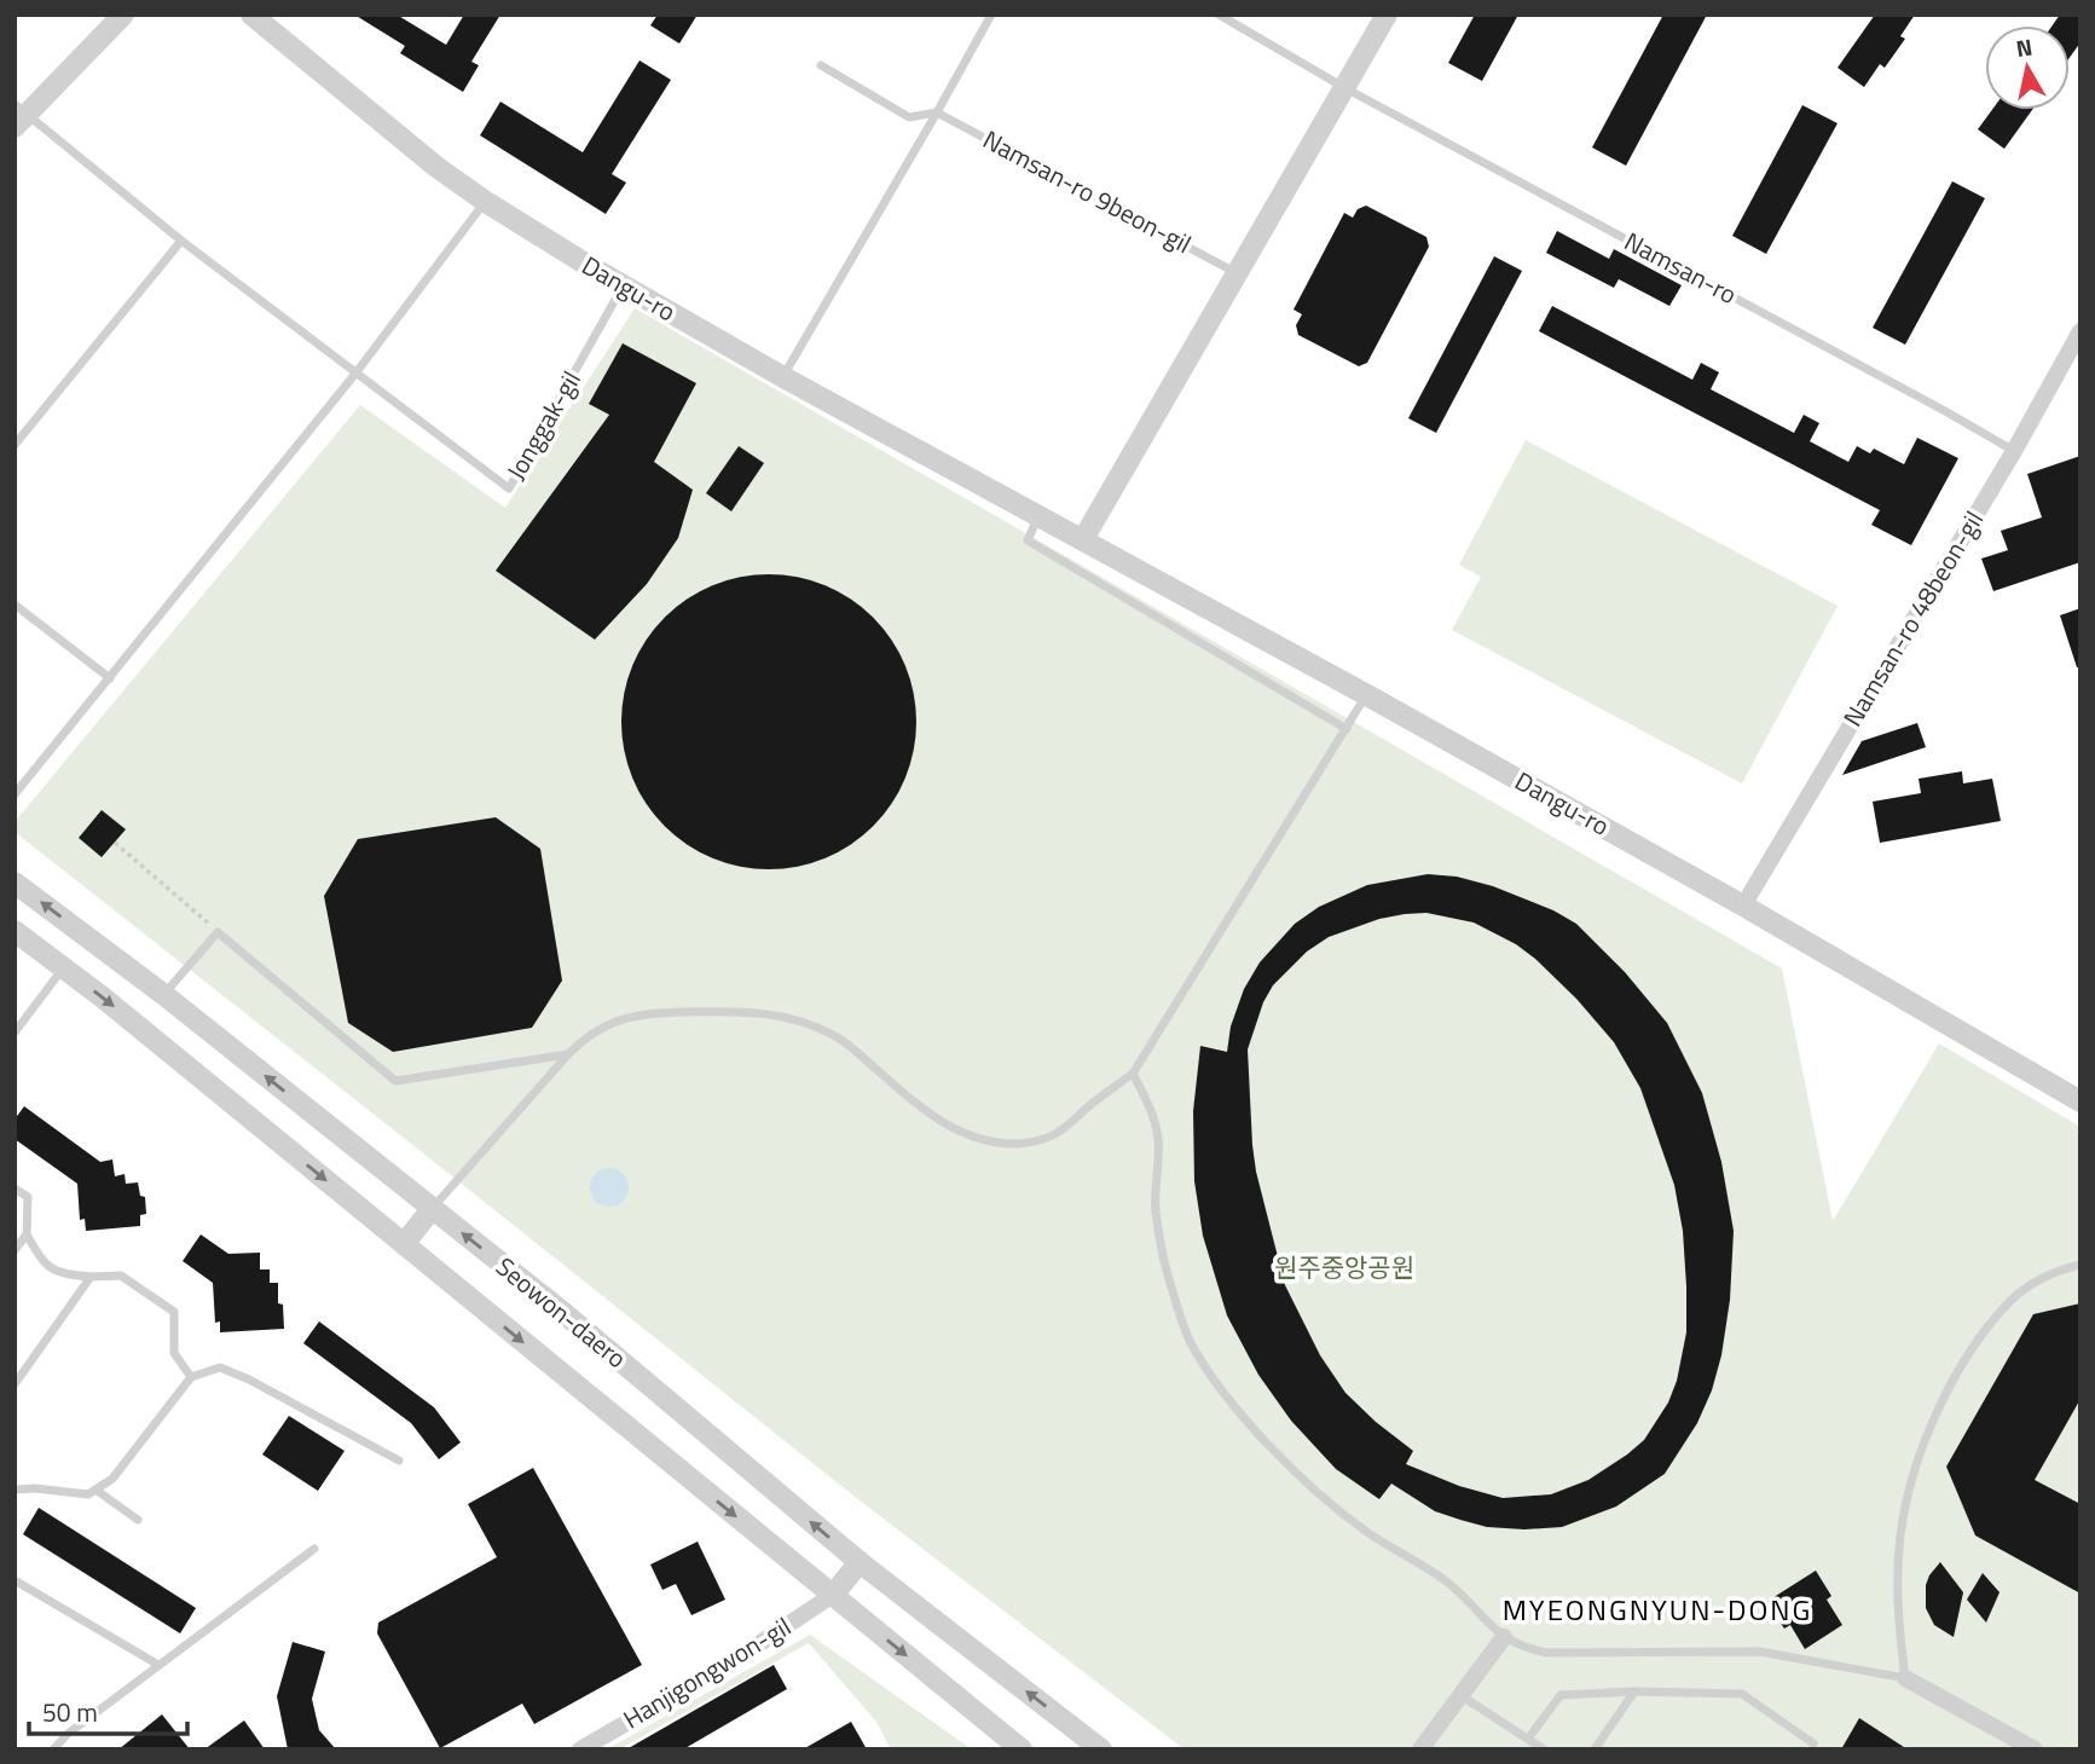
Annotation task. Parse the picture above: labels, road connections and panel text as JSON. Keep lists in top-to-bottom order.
{
  "streets": {
    "street": [
      "Dangu-ro",
      "Namsan-ro 48beon-gil",
      "Seowon-daero",
      "Hanjigongwon-gil"
    ],
    "lane": ["Namsan-ro 9beon-gil", "Namsan-ro", "Jonggak-gil"]
  },
  "crossings": [
    ["Namsan-ro", "Namsan-ro 48beon-gil"],
    ["Dangu-ro", "Jonggak-gil"],
    ["Dangu-ro", "Namsan-ro 48beon-gil"],
    ["Seowon-daero", "Hanjigongwon-gil"]
  ],
  "districts": ["MYEONGNYUN-DONG"],
  "parks": ["원주중앙공원"],
  "scale_bar": "50 m",
  "north": "top"
}
